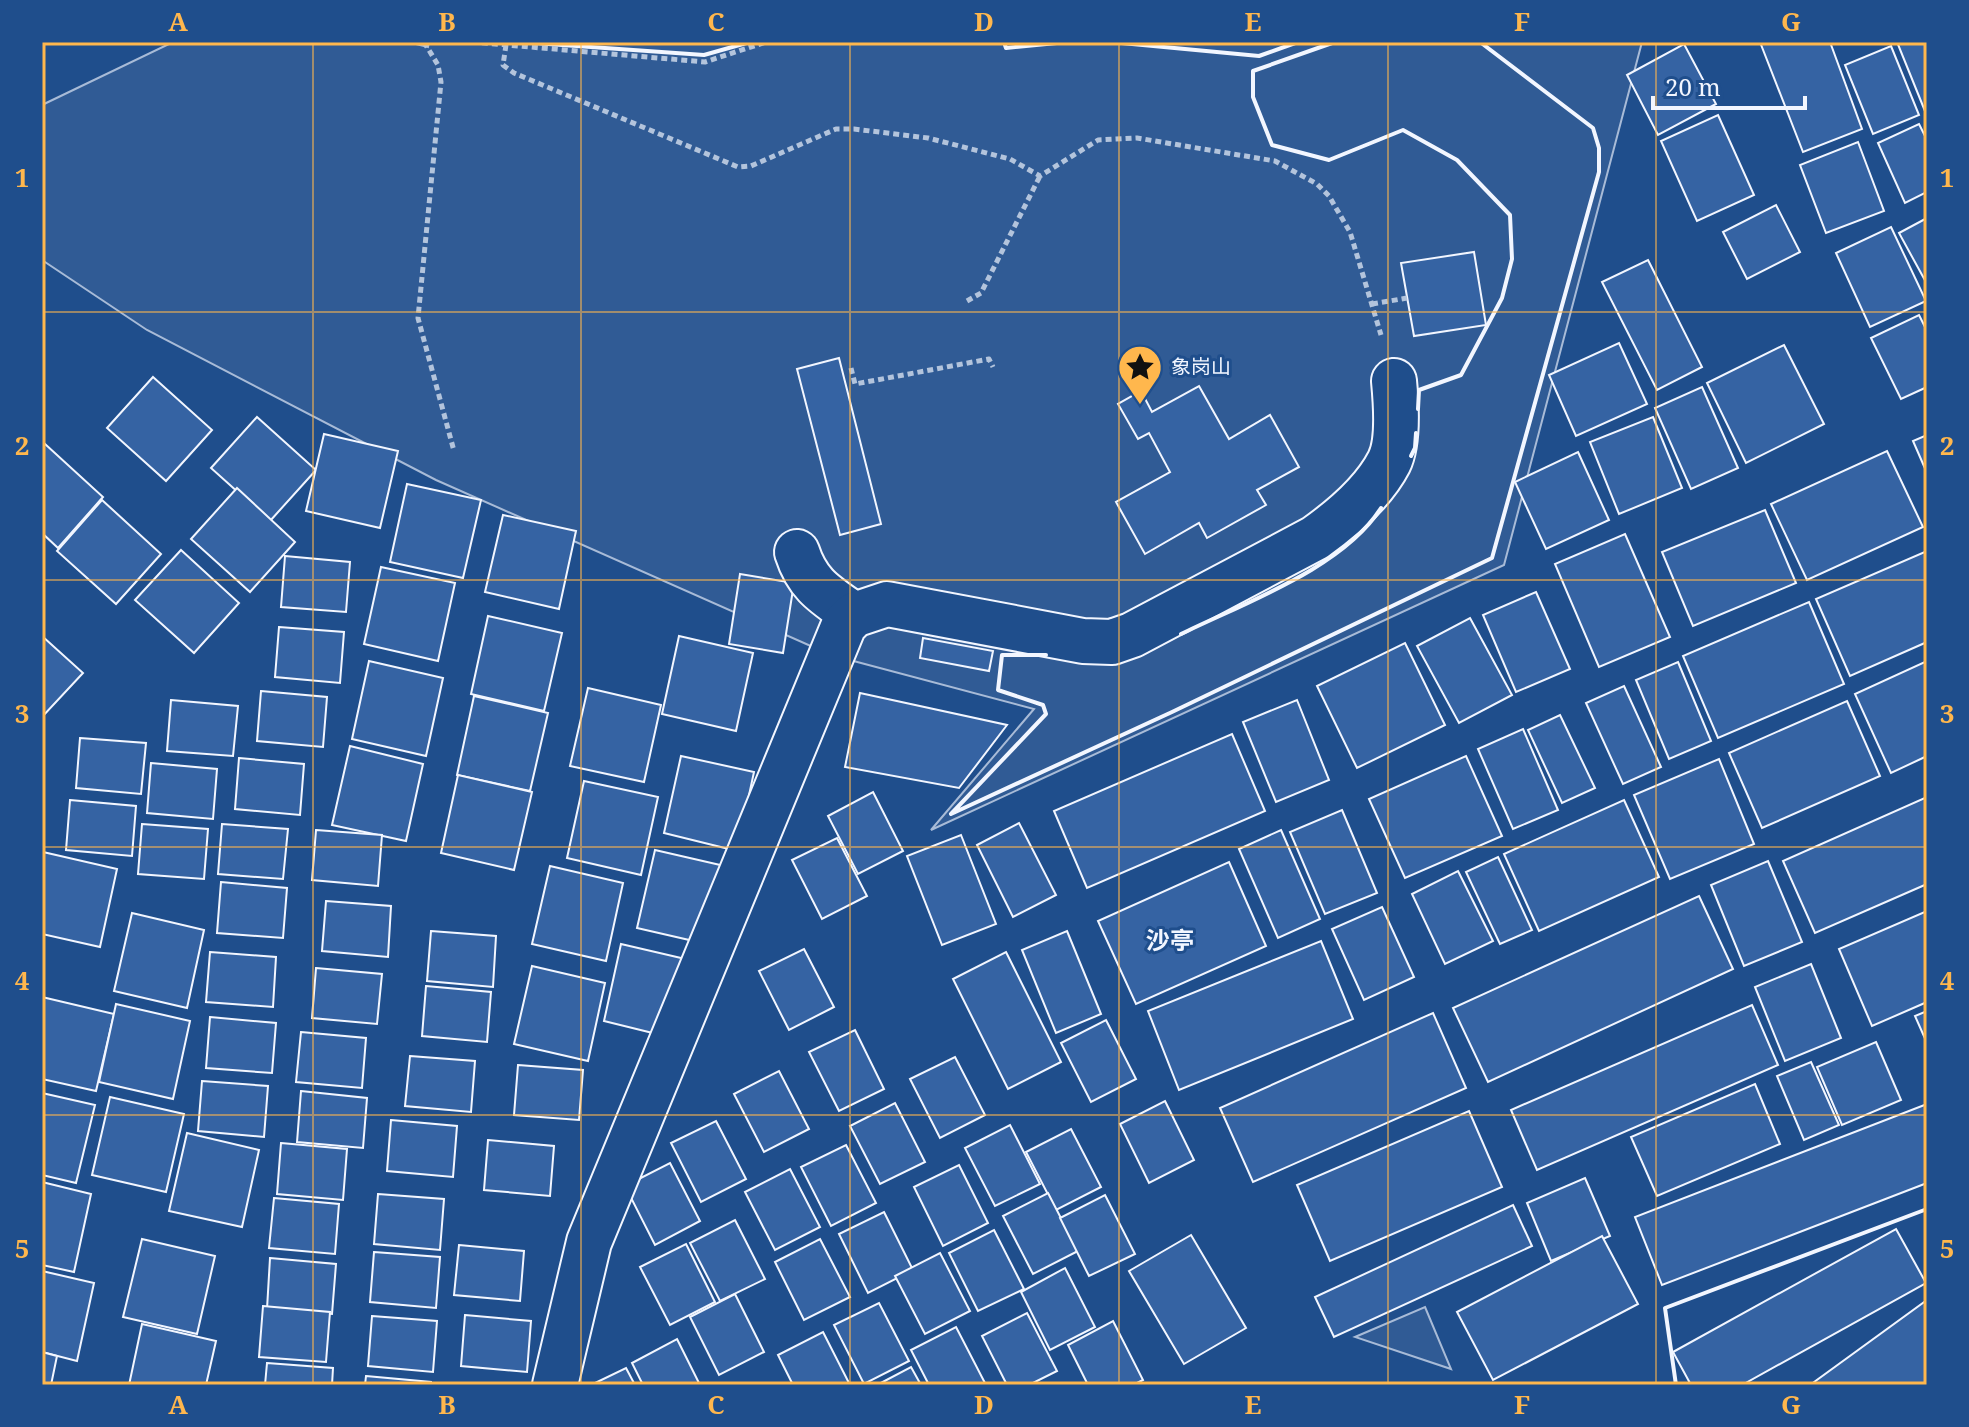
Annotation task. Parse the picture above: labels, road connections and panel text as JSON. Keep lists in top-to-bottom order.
{
  "districts": ["沙亭"],
  "places": {
    "place": ["象岗山"]
  },
  "scale_bar": "20 m",
  "grid": {
    "columns": [
      "A",
      "B",
      "C",
      "D",
      "E",
      "F",
      "G"
    ],
    "rows": [
      "1",
      "2",
      "3",
      "4",
      "5"
    ]
  }
}
